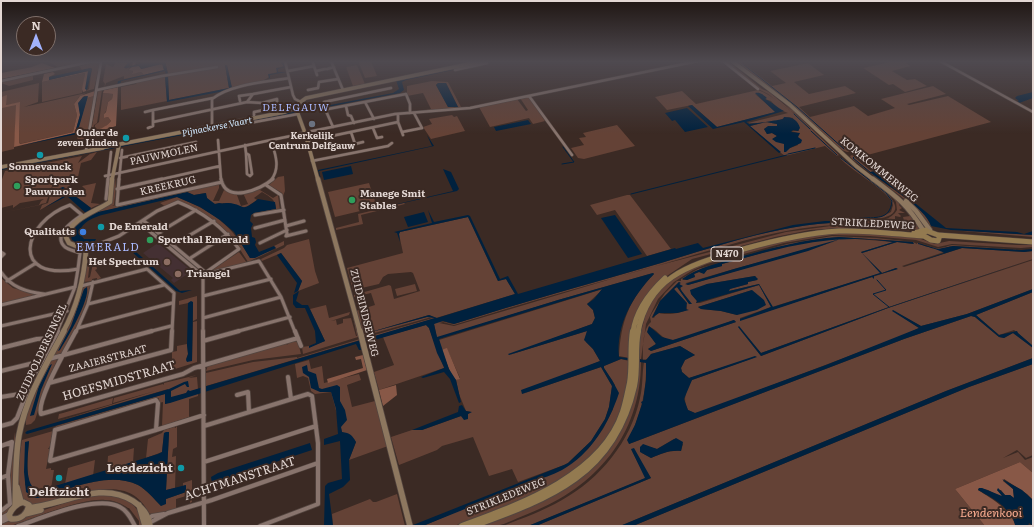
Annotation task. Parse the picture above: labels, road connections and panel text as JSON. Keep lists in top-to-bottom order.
{
  "streets": {
    "main road": ["STRIKLEDEWEG", "N470"],
    "street": [
      "PAUWMOLEN",
      "KOMKOMMERWEG",
      "KREEKRUG",
      "ZUIDEINDSEWEG",
      "ZUIDPOLDERSINGEL",
      "ZAAIERSTRAAT",
      "HOEFSMIDSTRAAT",
      "ACHTMANSTRAAT"
    ]
  },
  "crossings": [
    ["PAUWMOLEN", "ZUIDEINDSEWEG"],
    ["KOMKOMMERWEG", "STRIKLEDEWEG"],
    ["KOMKOMMERWEG", "N470"],
    ["STRIKLEDEWEG", "N470"],
    ["ZUIDPOLDERSINGEL", "ZAAIERSTRAAT"],
    ["ZUIDPOLDERSINGEL", "HOEFSMIDSTRAAT"]
  ],
  "districts": ["DELFGAUW", "EMERALD"],
  "water": ["Pijnackerse Vaart"],
  "parks": ["Eendenkooi"],
  "places": [
    "Kerkelijk Centrum Delfgauw",
    "Onder de zeven Linden",
    "Sonnevanck",
    "Sportpark Pauwmolen",
    "Manege Smit Stables",
    "De Emerald",
    "Qualitatts",
    "Sporthal Emerald",
    "Het Spectrum",
    "Triangel",
    "Leedezicht",
    "Delftzicht"
  ],
  "north": "top"
}
